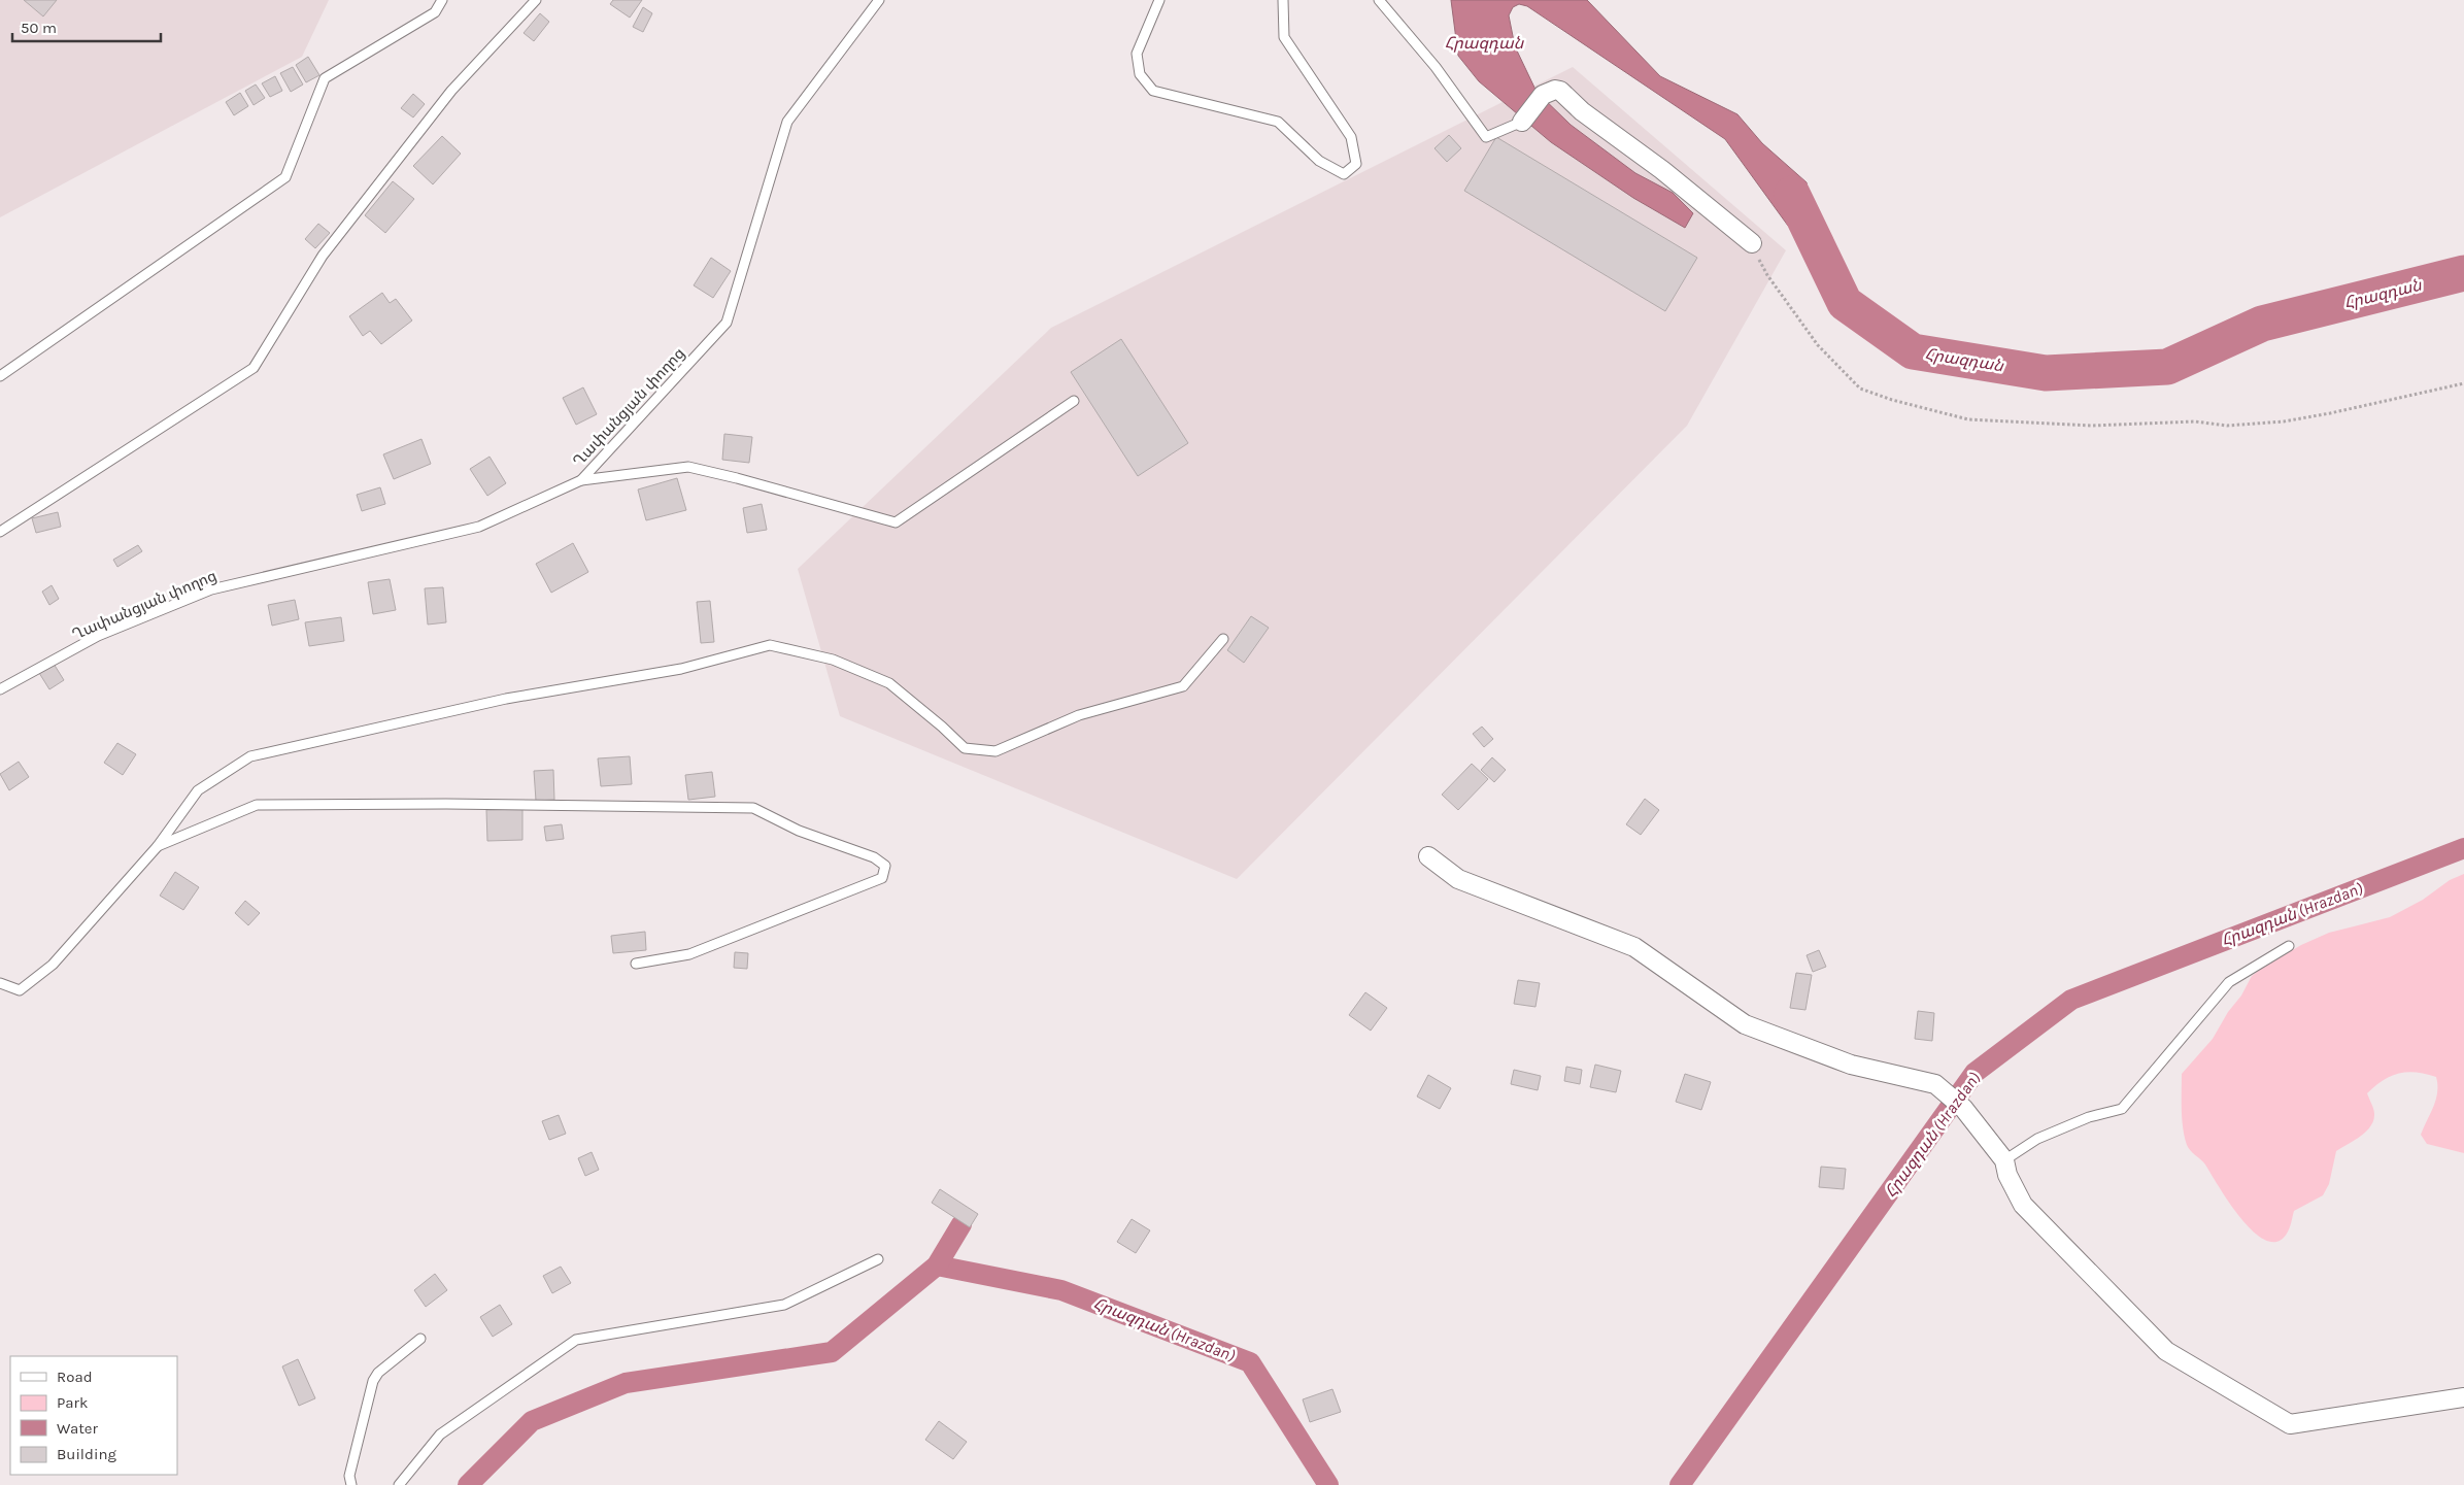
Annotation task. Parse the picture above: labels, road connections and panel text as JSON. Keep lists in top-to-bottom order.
{
  "streets": {
    "lane": ["Ղափանցյան փողոց"]
  },
  "water": ["Հրազդան", "Հրազդան (Hrazdan)"],
  "legend": [
    "Road",
    "Park",
    "Water",
    "Building"
  ],
  "scale_bar": "50 m"
}
